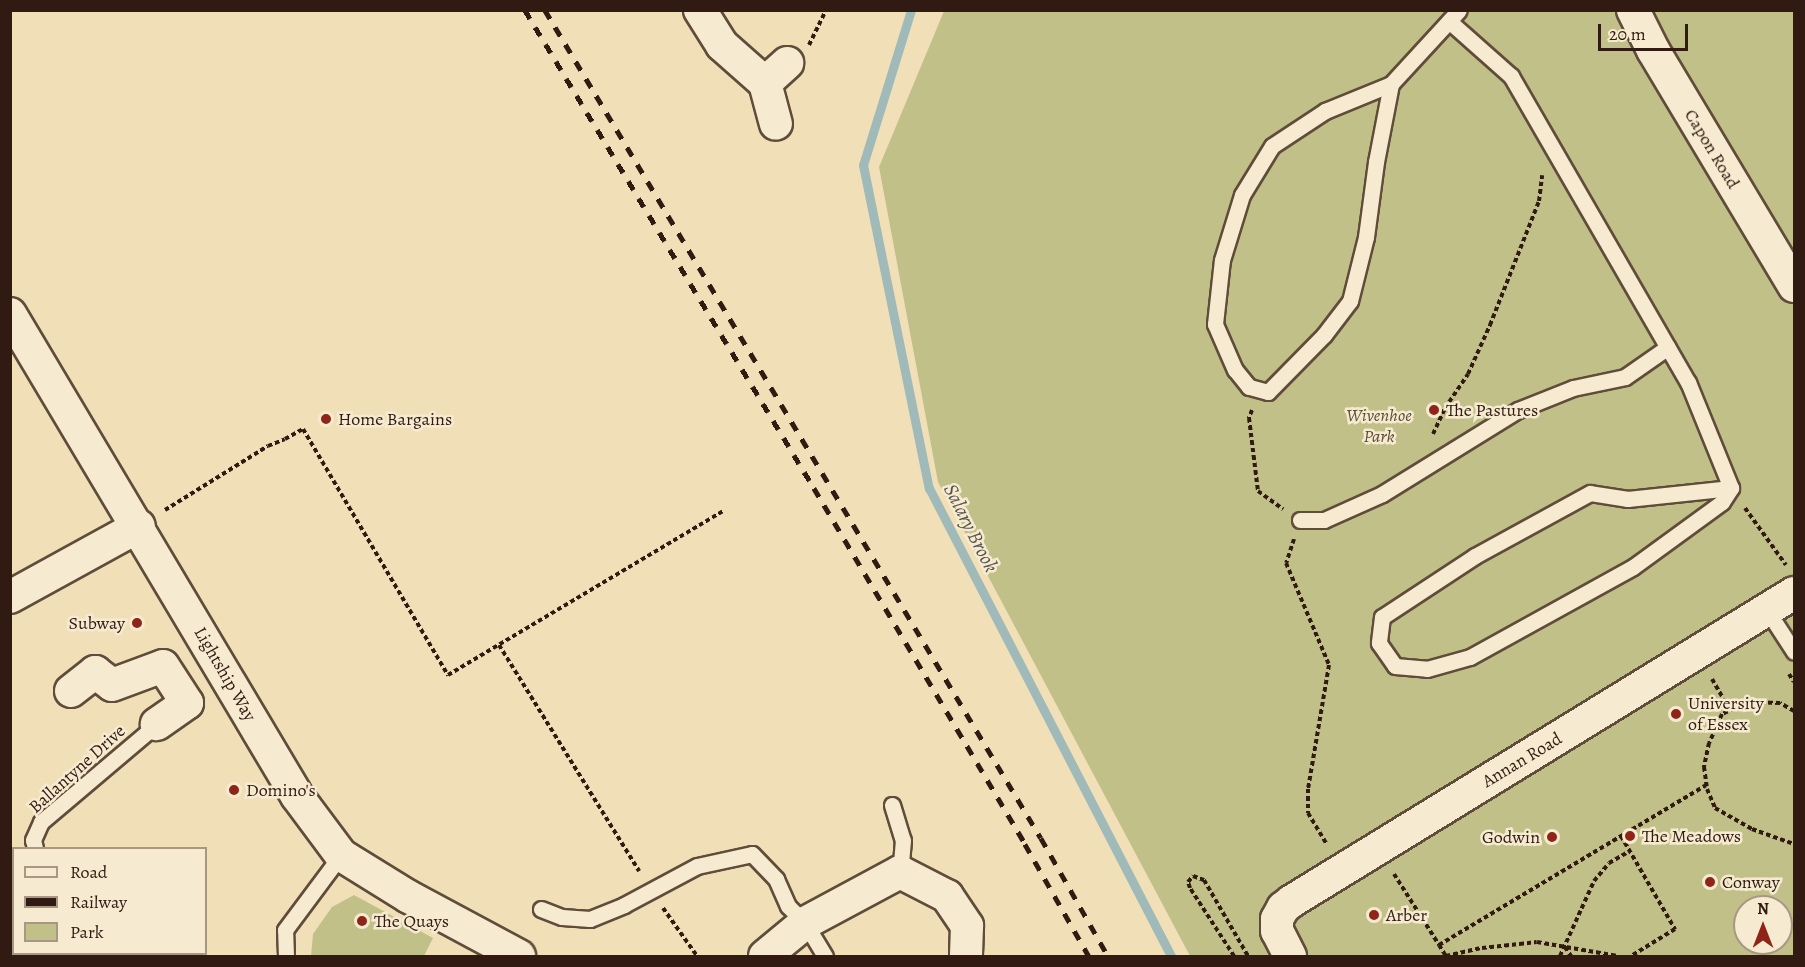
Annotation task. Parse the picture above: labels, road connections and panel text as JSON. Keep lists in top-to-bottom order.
{
  "streets": {
    "street": ["Capon Road", "Lightship Way", "Annan Road"],
    "lane": ["Ballantyne Drive"]
  },
  "water": ["Salary Brook"],
  "parks": ["Wivenhoe Park"],
  "places": [
    "The Pastures",
    "Home Bargains",
    "Subway",
    "University of Essex",
    "Domino's",
    "The Meadows",
    "Godwin",
    "Conway",
    "Arber",
    "The Quays"
  ],
  "legend": ["Road", "Railway", "Park"],
  "scale_bar": "20 m",
  "north": "top"
}
